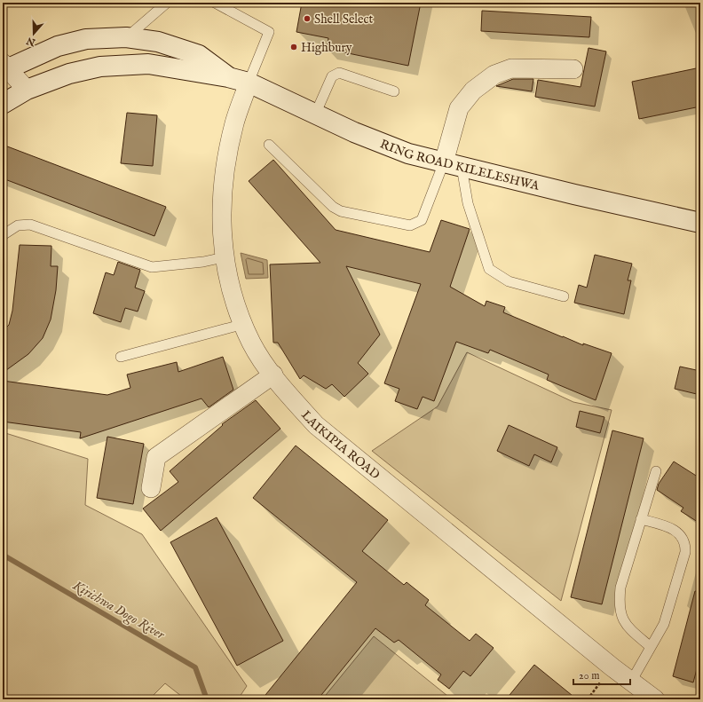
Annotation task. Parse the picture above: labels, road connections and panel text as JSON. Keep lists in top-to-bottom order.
{
  "streets": {
    "main road": ["RING ROAD KILELESHWA"],
    "street": ["LAIKIPIA ROAD"]
  },
  "crossings": [
    ["RING ROAD KILELESHWA", "LAIKIPIA ROAD"]
  ],
  "water": ["Kirichwa Dogo River"],
  "places": ["Shell Select", "Highbury"],
  "scale_bar": "20 m",
  "north": "bottom"
}
